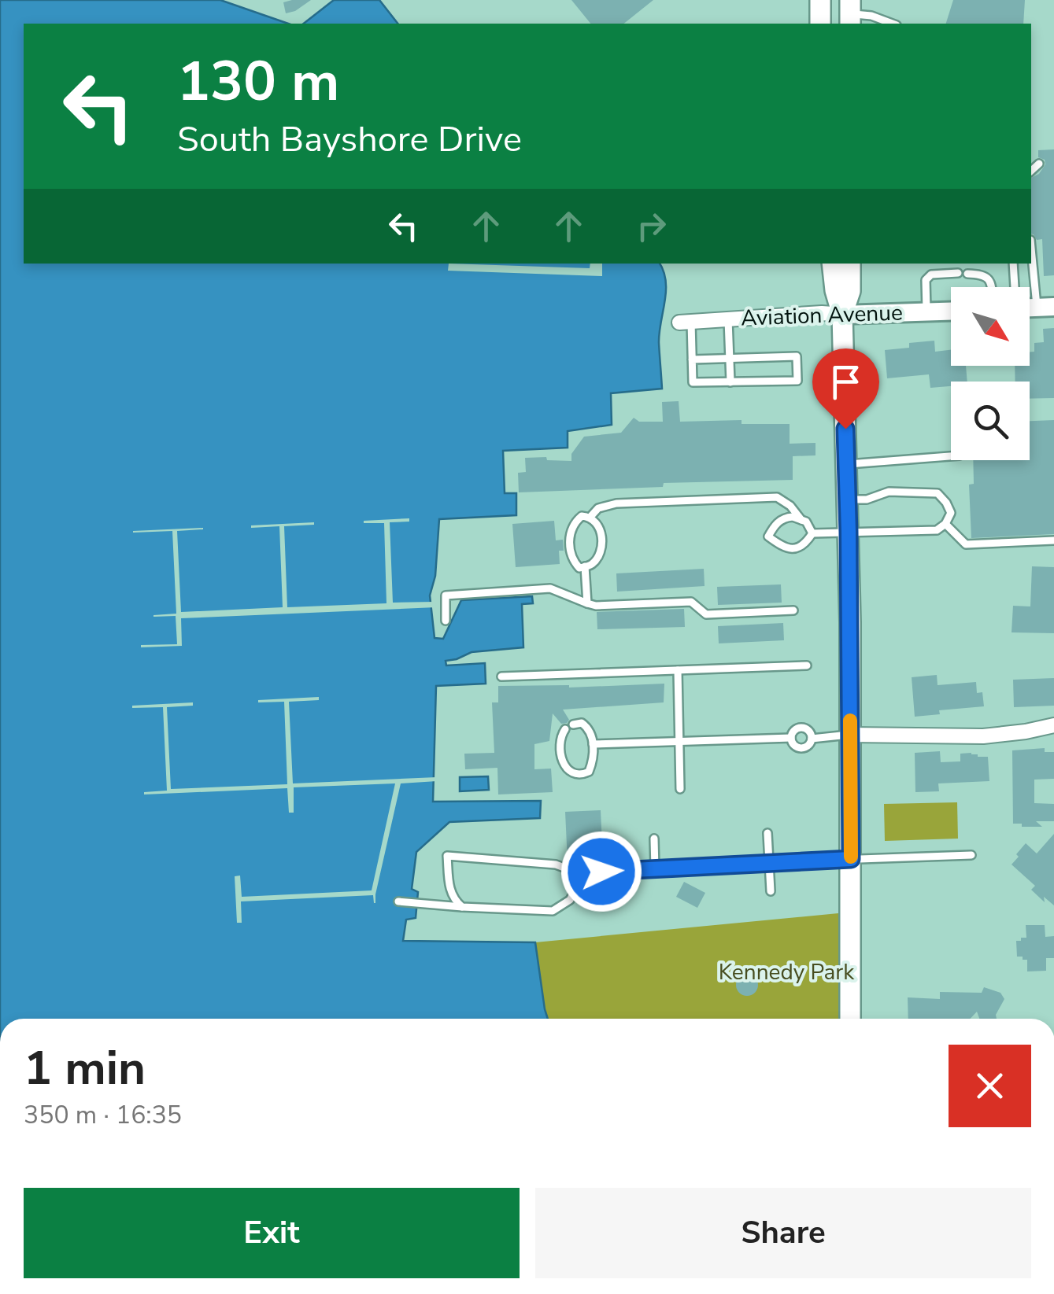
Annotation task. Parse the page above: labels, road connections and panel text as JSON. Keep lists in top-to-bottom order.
{
  "streets": {
    "street": ["Aviation Avenue"]
  },
  "parks": ["Kennedy Park"],
  "north": "bottom right",
  "page": {
    "turn": ["130 m", "South Bayshore Drive"],
    "heading": ["1 min", "350 m · 16:35"],
    "buttons": ["Exit", "Share"]
  }
}
